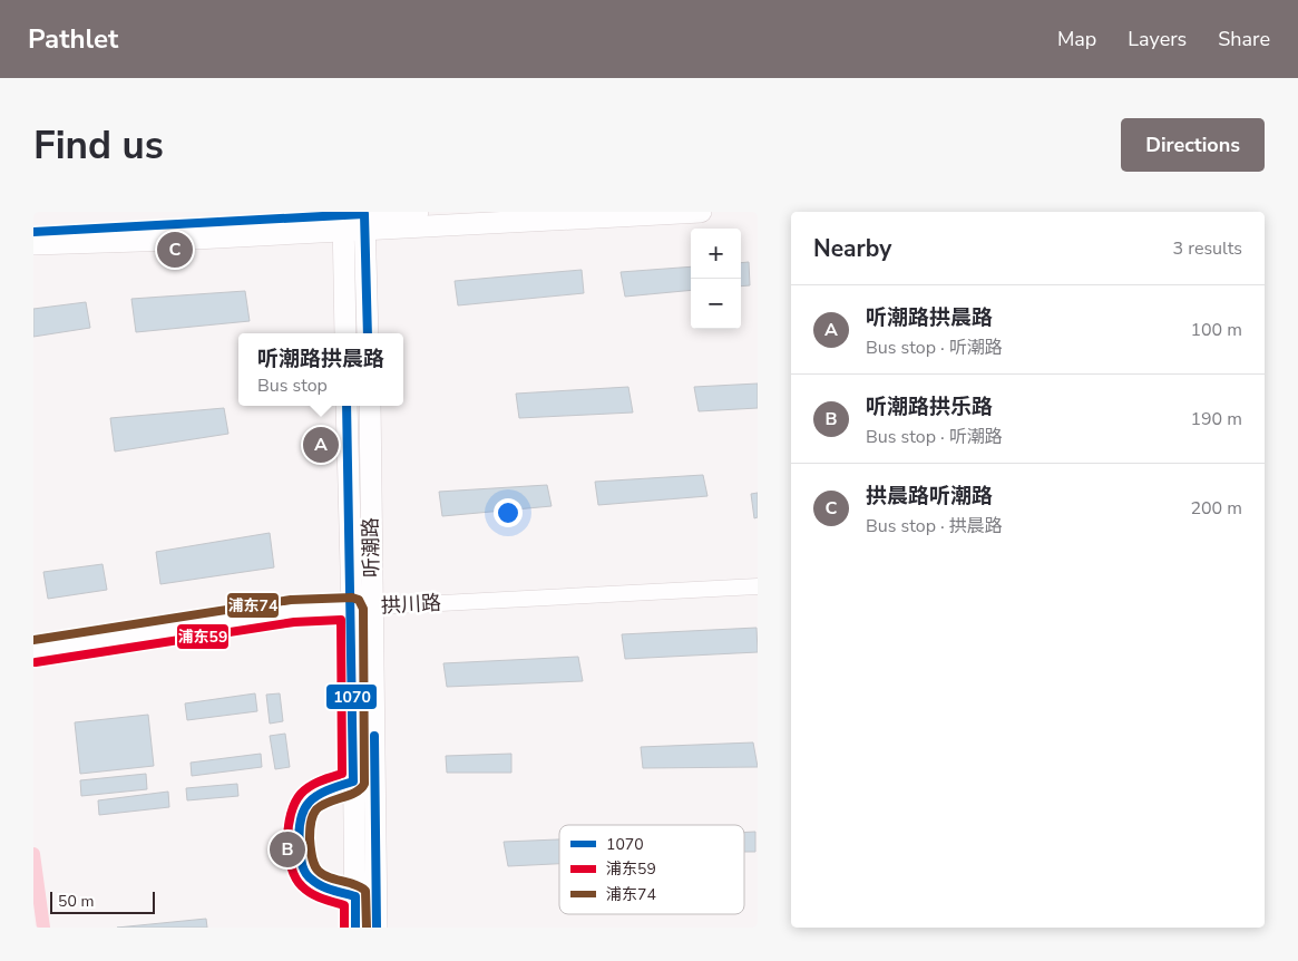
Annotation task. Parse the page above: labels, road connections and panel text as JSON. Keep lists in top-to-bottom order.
{
  "streets": {
    "main road": ["听潮路"],
    "street": ["拱川路"]
  },
  "crossings": [
    ["听潮路", "拱川路"]
  ],
  "lines": ["transit line 1070", "transit line 浦东74", "transit line 浦东59"],
  "legend": ["1070", "浦东59", "浦东74"],
  "scale_bar": "50 m",
  "page": {
    "header": "Pathlet",
    "nav": ["Map", "Layers", "Share"],
    "buttons": "Directions",
    "title": "Find us",
    "heading": ["Nearby", "3 results"],
    "map_buttons": ["+", "−"],
    "pins": ["C", "A", "B"],
    "list": [
      {
        "mark": "A",
        "name": "听潮路拱晨路",
        "note": "Bus stop · 听潮路",
        "value": "100 m"
      },
      {
        "mark": "B",
        "name": "听潮路拱乐路",
        "note": "Bus stop · 听潮路",
        "value": "190 m"
      },
      {
        "mark": "C",
        "name": "拱晨路听潮路",
        "note": "Bus stop · 拱晨路",
        "value": "200 m"
      }
    ],
    "popup": ["听潮路拱晨路", "Bus stop"],
    "scale": "50 m"
  }
}
